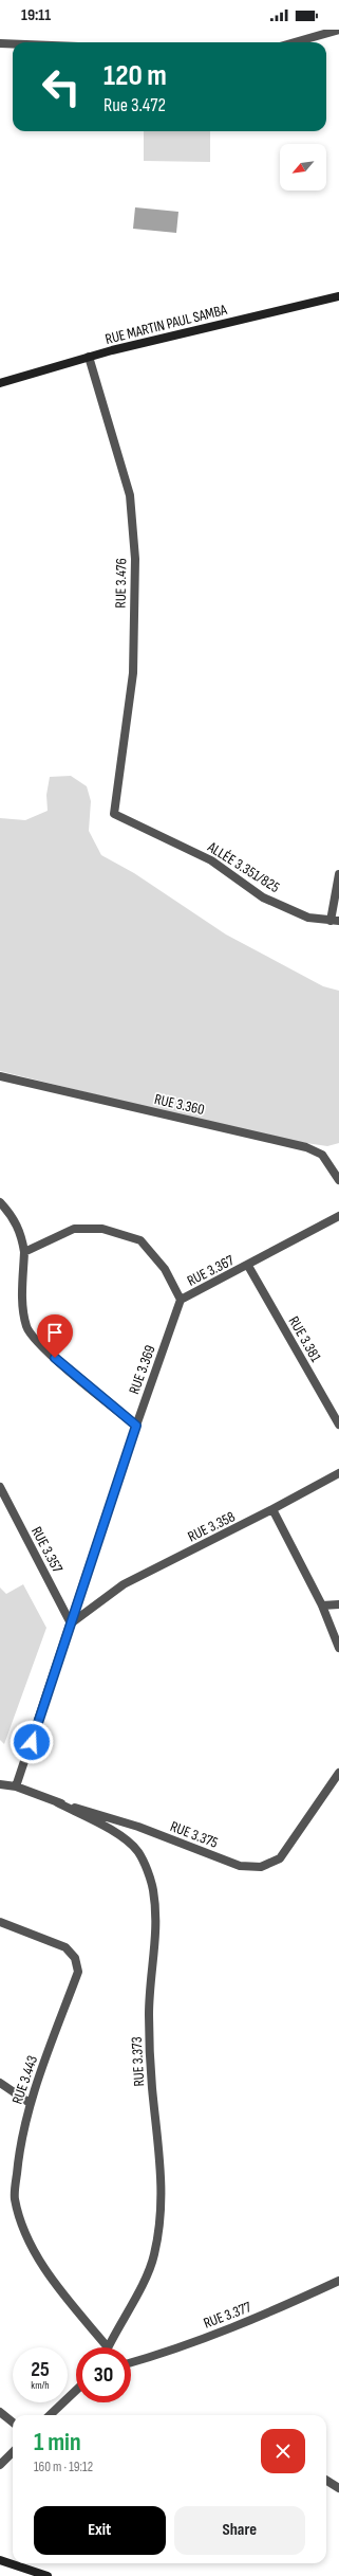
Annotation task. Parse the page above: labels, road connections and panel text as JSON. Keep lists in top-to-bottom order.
{
  "streets": {
    "main road": ["RUE MARTIN PAUL SAMBA"],
    "street": [
      "RUE 3.476",
      "ALLÉE 3.351/825",
      "RUE 3.360",
      "RUE 3.367",
      "RUE 3.381",
      "RUE 3.369",
      "RUE 3.358",
      "RUE 3.357",
      "RUE 3.375",
      "RUE 3.373",
      "RUE 3.443",
      "RUE 3.377"
    ]
  },
  "crossings": [
    ["RUE MARTIN PAUL SAMBA", "RUE 3.476"],
    ["RUE 3.476", "ALLÉE 3.351/825"],
    ["RUE 3.367", "RUE 3.381"],
    ["RUE 3.367", "RUE 3.369"],
    ["RUE 3.369", "RUE 3.358"],
    ["RUE 3.369", "RUE 3.357"],
    ["RUE 3.369", "RUE 3.375"],
    ["RUE 3.358", "RUE 3.357"],
    ["RUE 3.375", "RUE 3.373"],
    ["RUE 3.373", "RUE 3.443"]
  ],
  "north": "bottom left",
  "page": {
    "status": "19:11",
    "turn": ["120 m", "Rue 3.472"],
    "speed": "25 km/h",
    "limit": "30",
    "heading": ["1 min", "160 m · 19:12"],
    "buttons": ["Exit", "Share"]
  }
}
